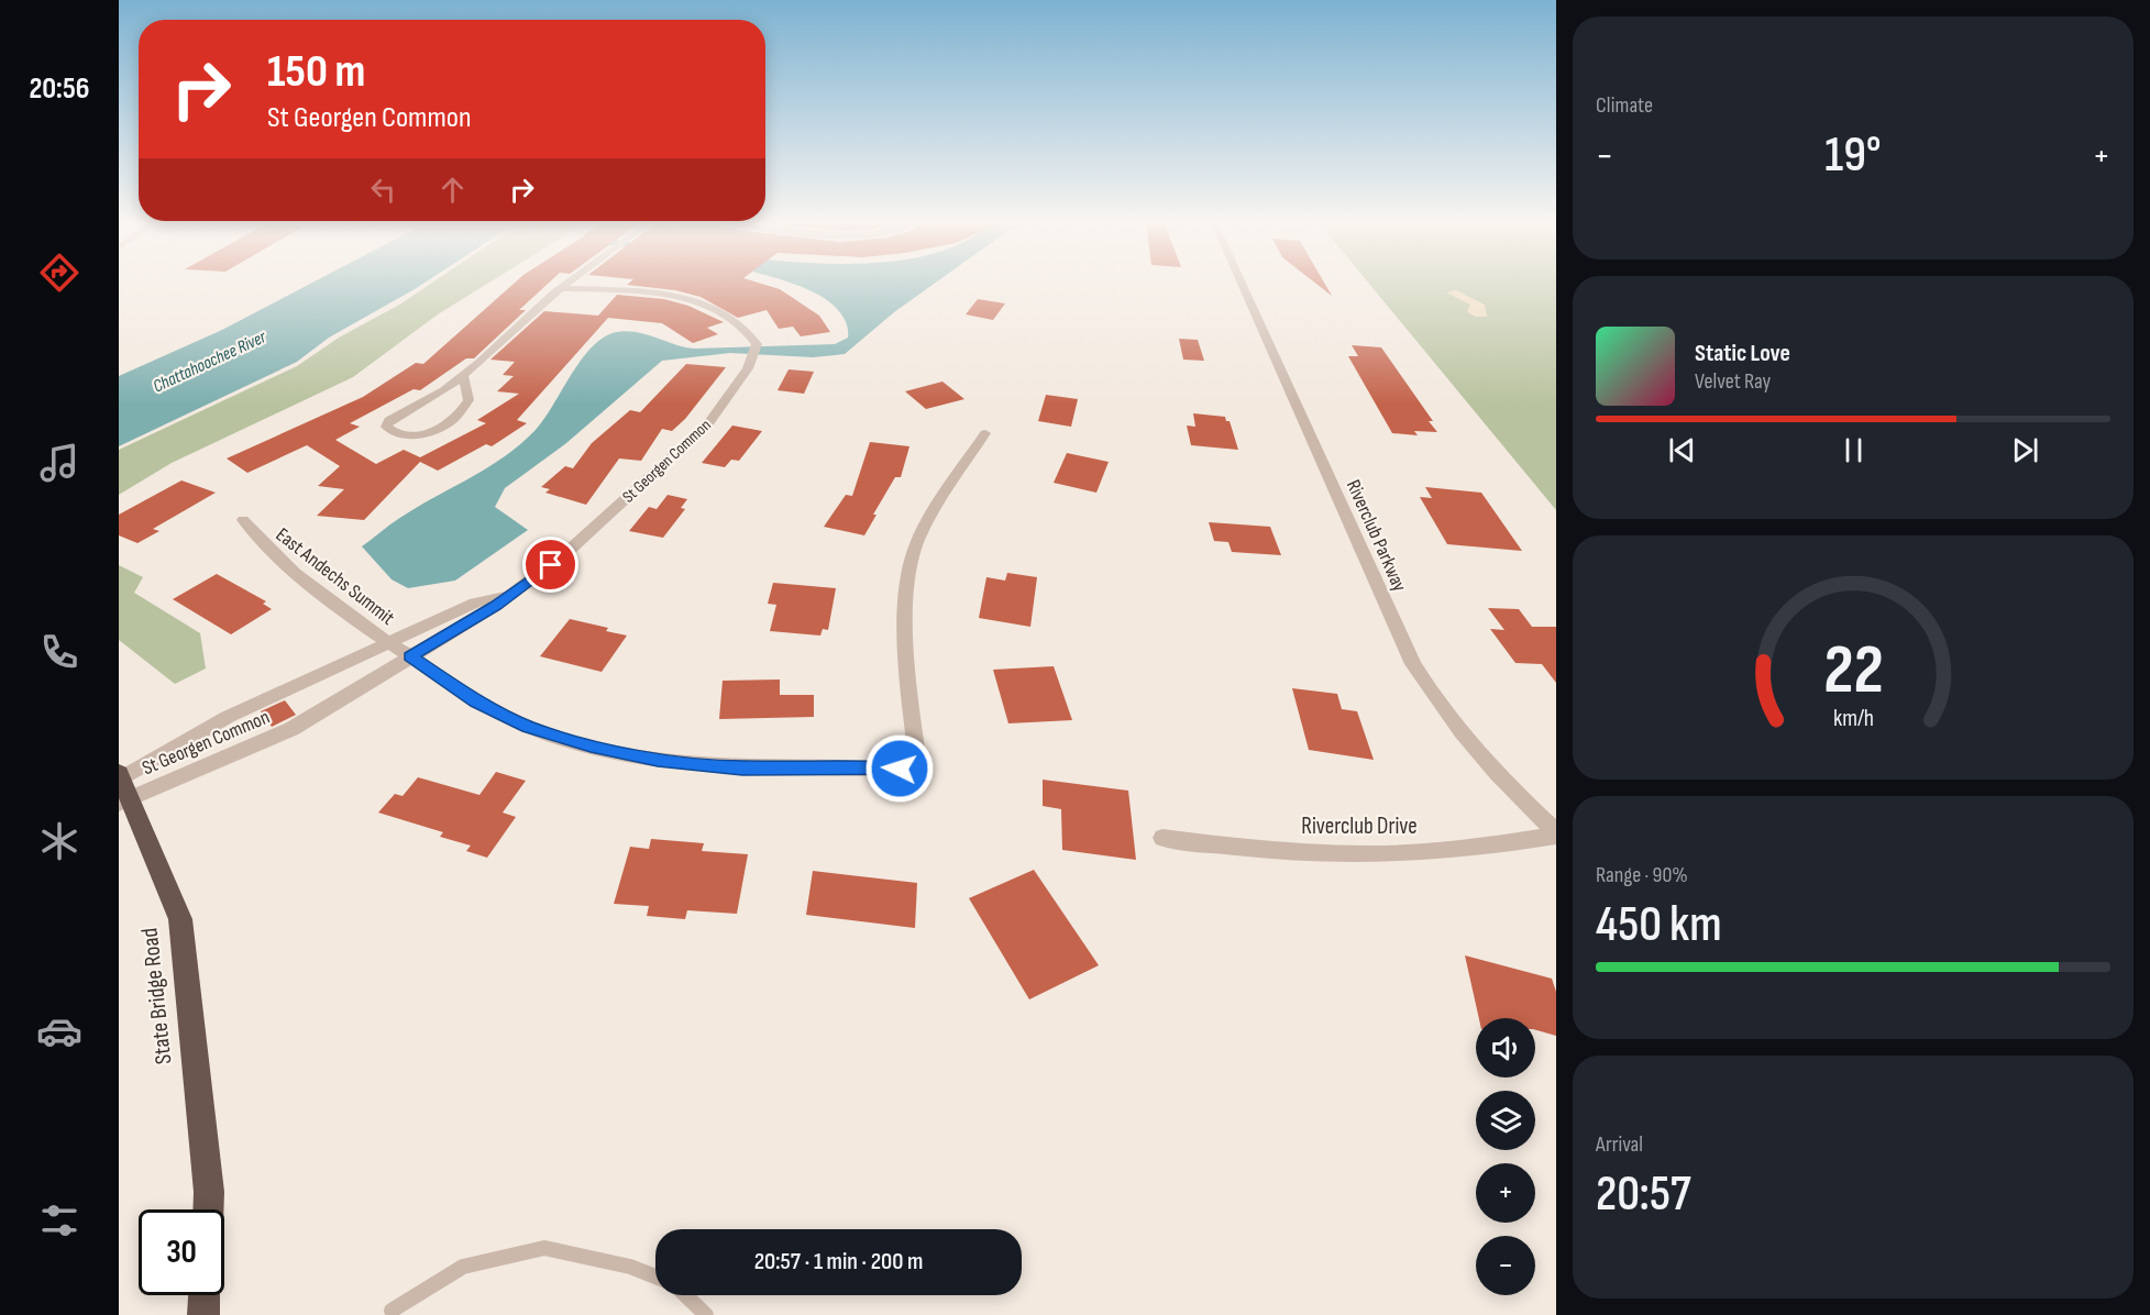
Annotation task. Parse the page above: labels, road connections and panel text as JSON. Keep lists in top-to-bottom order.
{
  "streets": {
    "highway": ["State Bridge Road"],
    "street": [
      "St Georgen Common",
      "Riverclub Parkway",
      "East Andechs Summit",
      "Riverclub Drive"
    ]
  },
  "crossings": [
    ["St Georgen Common", "East Andechs Summit"],
    ["St Georgen Common", "State Bridge Road"],
    ["Riverclub Parkway", "Riverclub Drive"]
  ],
  "water": ["Chattahoochee River"],
  "page": {
    "tabs": "20:56",
    "tile": [
      "Climate",
      ["Range · 90%", "450 km"],
      ["Arrival", "20:57"]
    ],
    "turn": ["150 m", "St Georgen Common"],
    "heat": ["−", "19°", "+"],
    "song": ["Static Love", "Velvet Ray"],
    "map_buttons": ["+", "−"],
    "limit": "30",
    "trip": "20:57 · 1 min · 200 m",
    "gauge": ["22", "km/h"]
  }
}
